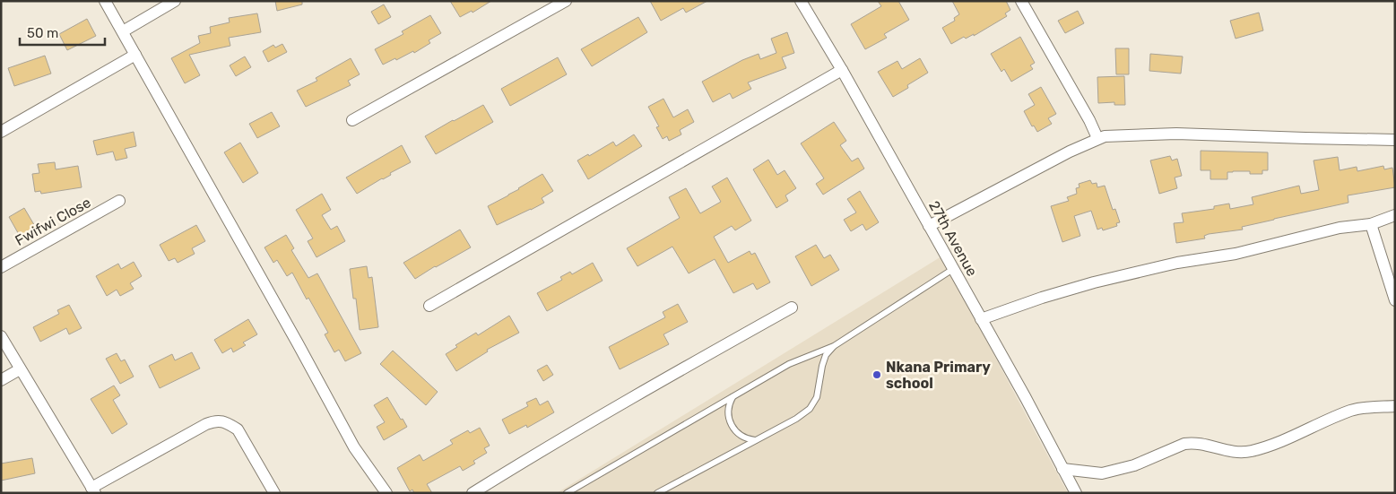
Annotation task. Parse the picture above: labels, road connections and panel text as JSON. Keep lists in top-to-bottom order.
{
  "streets": {
    "street": ["Fwifwi Close", "27th Avenue"]
  },
  "places": ["Nkana Primary school"],
  "scale_bar": "50 m"
}
